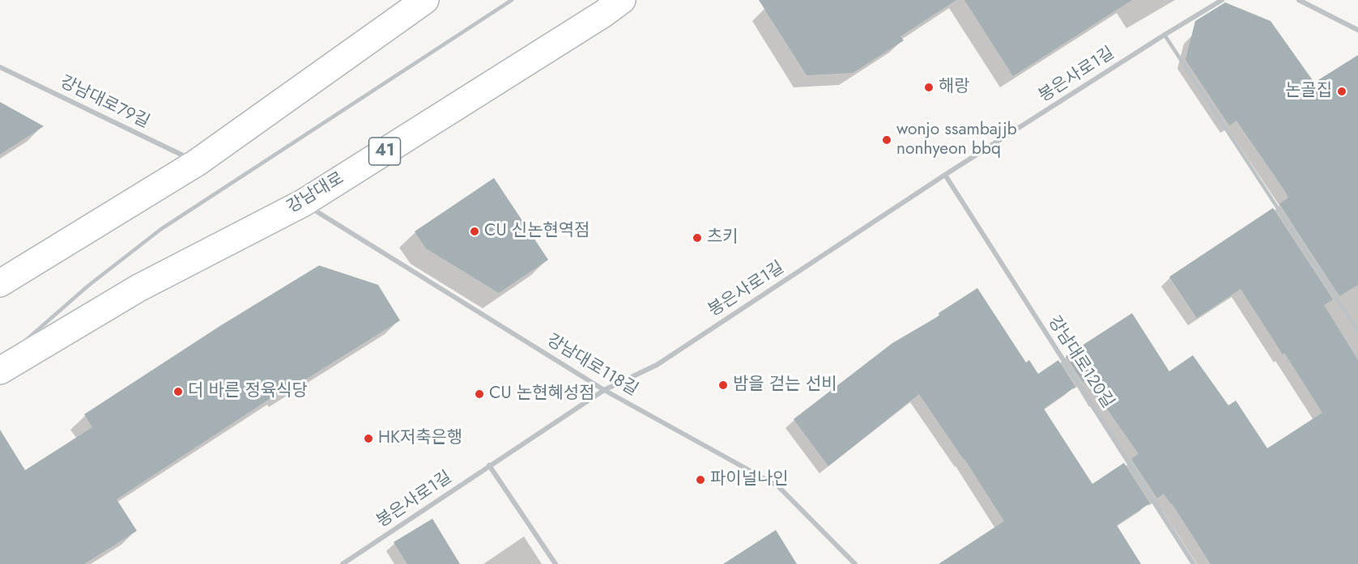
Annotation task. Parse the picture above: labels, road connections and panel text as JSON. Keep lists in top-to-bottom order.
{
  "streets": {
    "main road": ["41", "강남대로"],
    "street": [
      "봉은사로1길",
      "강남대로79길",
      "강남대로120길",
      "강남대로118길"
    ]
  },
  "crossings": [
    ["봉은사로1길", "강남대로120길"],
    ["봉은사로1길", "강남대로118길"],
    ["강남대로", "강남대로118길"]
  ],
  "places": [
    "해랑",
    "논골집",
    "wonjo ssambajjb nonhyeon bbq",
    "CU 신논현역점",
    "츠키",
    "밤을 걷는 선비",
    "더 바른 정육식당",
    "CU 논현혜성점",
    "HK저축은행",
    "파이널나인"
  ]
}
